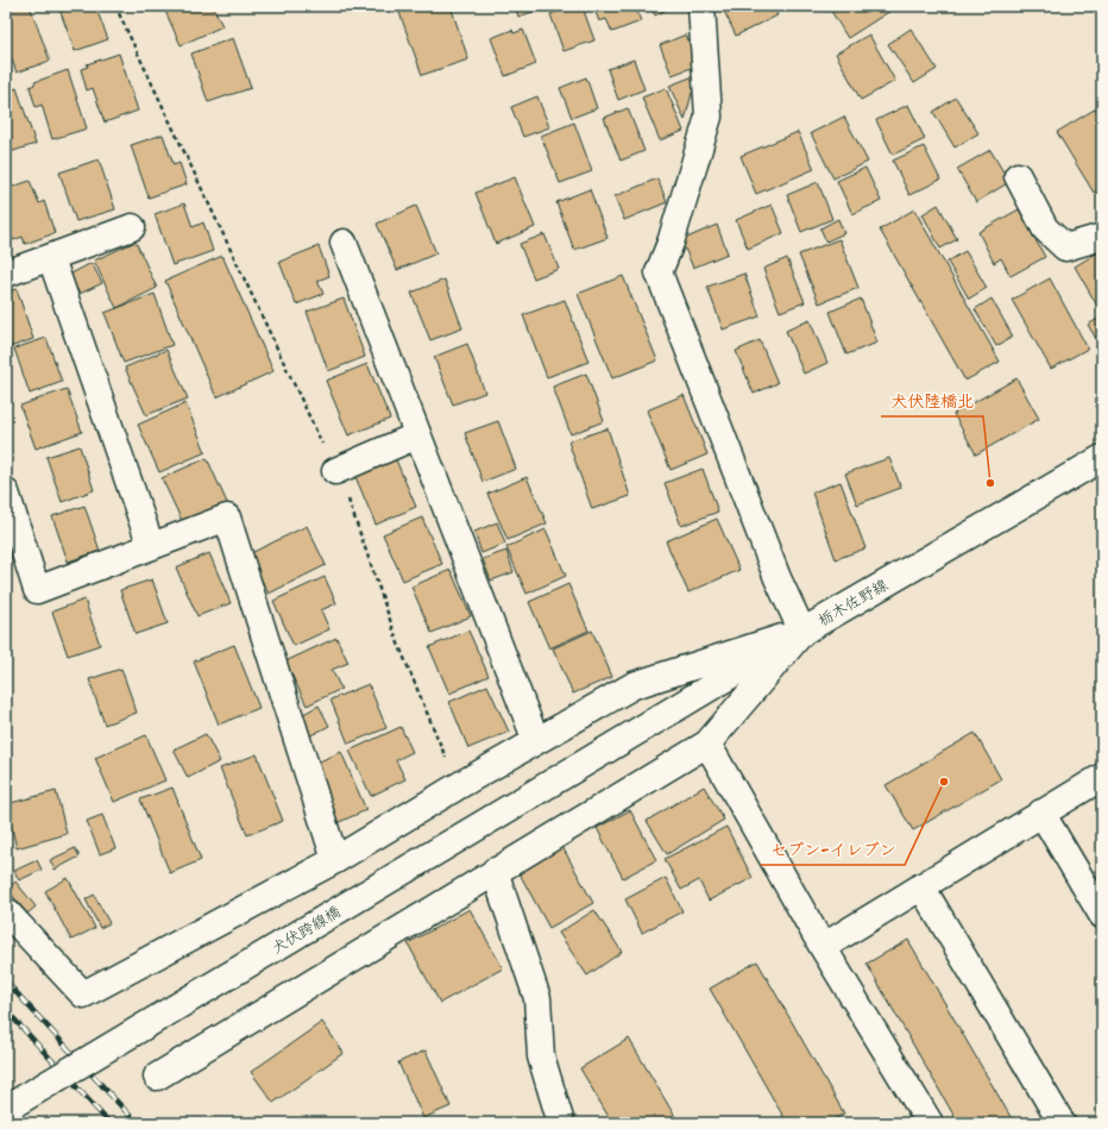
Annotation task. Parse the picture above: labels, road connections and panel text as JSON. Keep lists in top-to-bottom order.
{
  "streets": {
    "street": ["栃木佐野線", "犬伏跨線橋"]
  },
  "crossings": [
    ["栃木佐野線", "犬伏跨線橋"]
  ],
  "places": ["犬伏陸橋北", "セブン-イレブン"]
}
